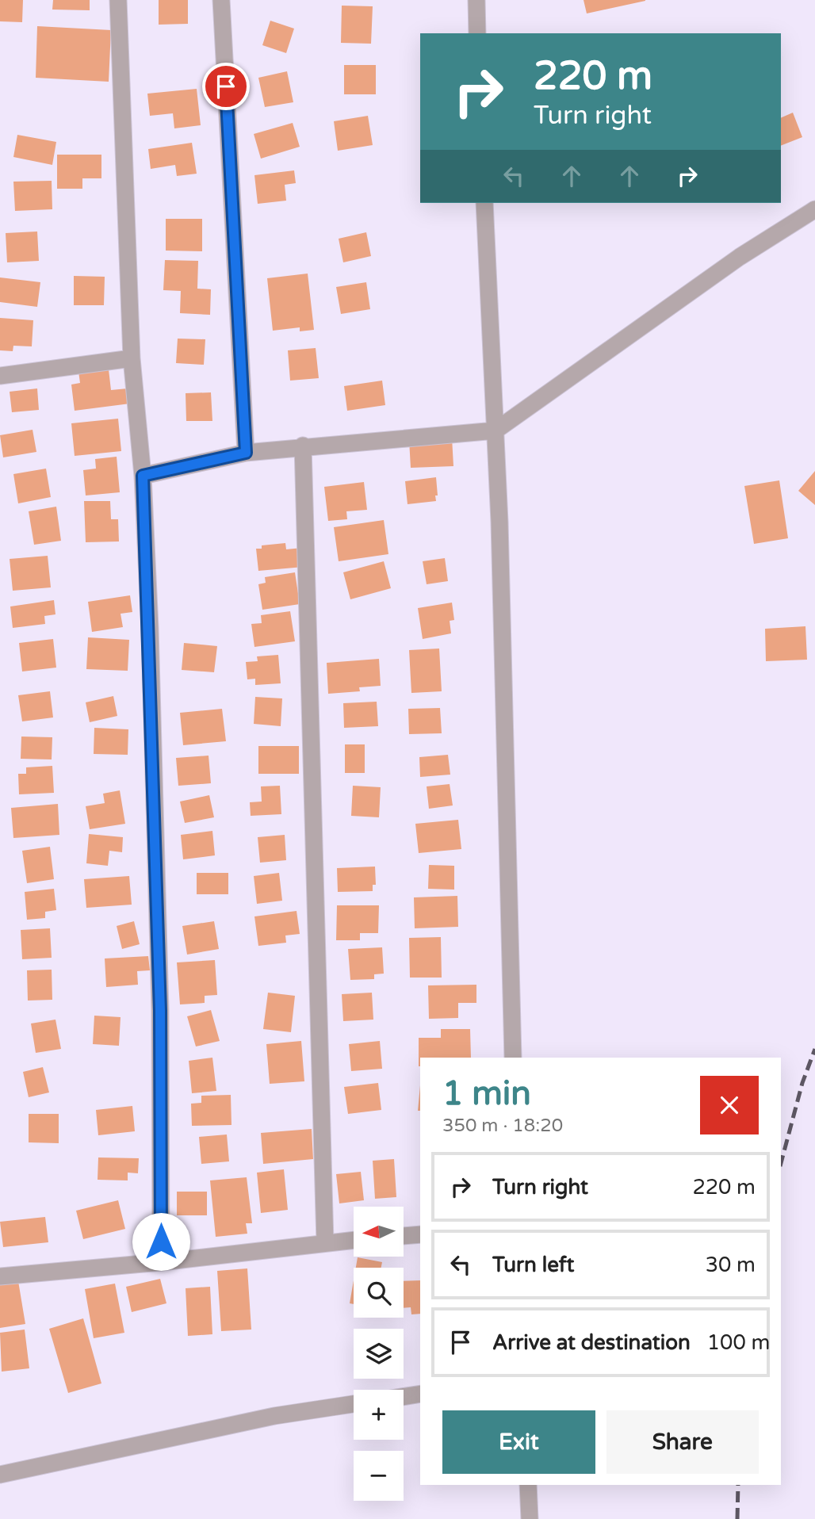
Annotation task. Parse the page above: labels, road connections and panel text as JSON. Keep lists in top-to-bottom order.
{
  "north": "left",
  "page": {
    "turn": ["220 m", "Turn right"],
    "heading": ["1 min", "350 m · 18:20"],
    "list": [
      {
        "name": "Turn right",
        "value": "220 m"
      },
      {
        "name": "Turn left",
        "value": "30 m"
      },
      {
        "name": "Arrive at destination",
        "value": "100 m"
      }
    ],
    "map_buttons": ["+", "−"],
    "buttons": ["Exit", "Share"]
  }
}
